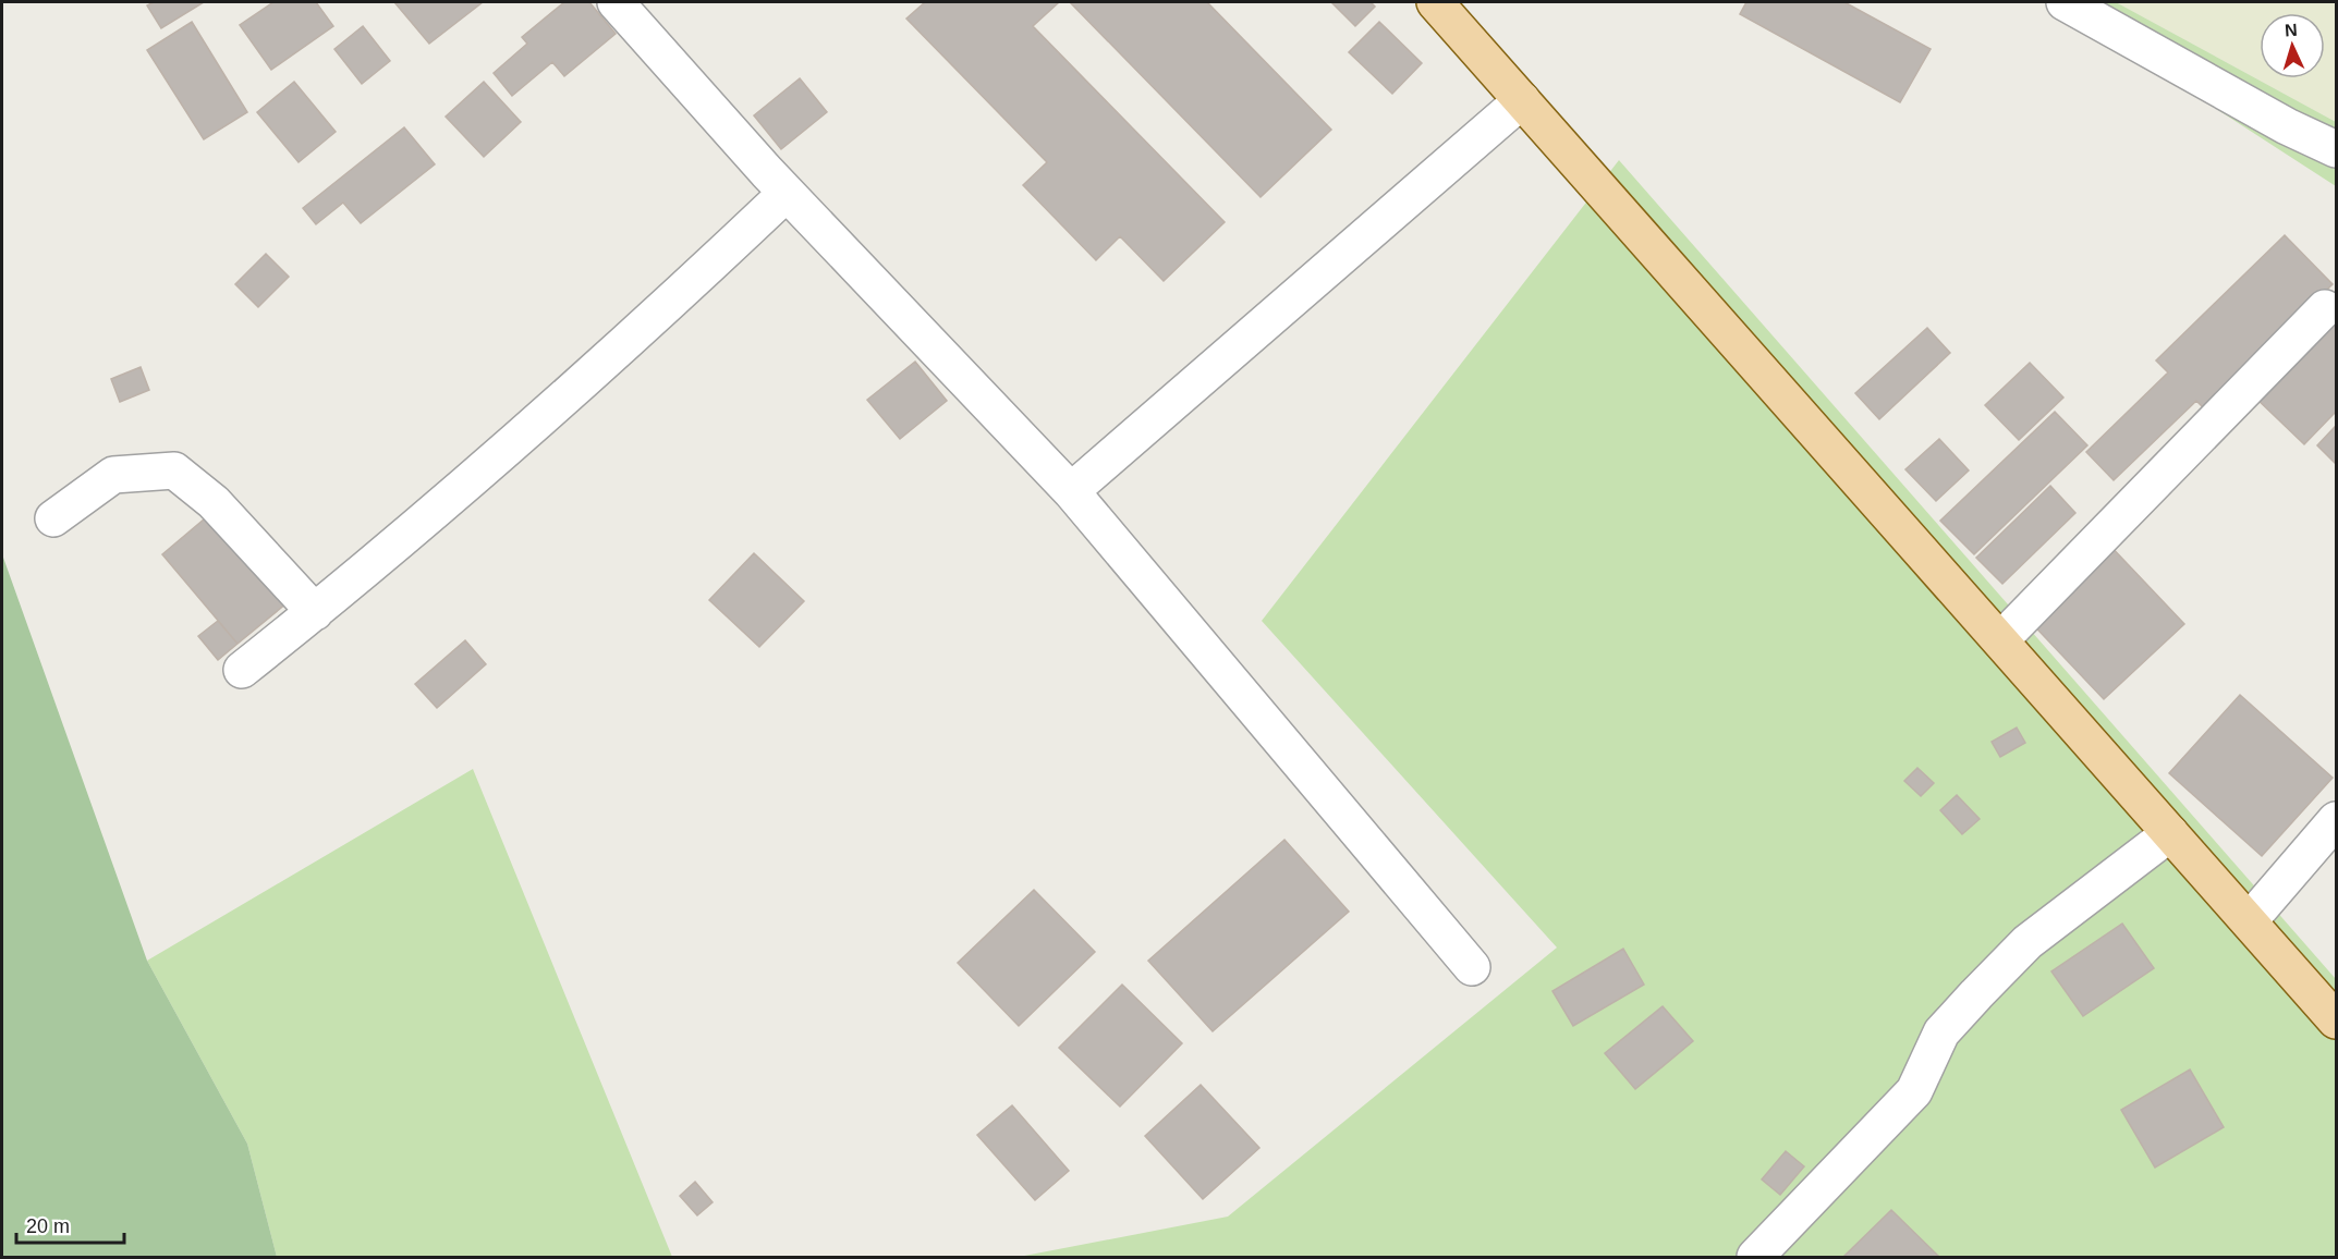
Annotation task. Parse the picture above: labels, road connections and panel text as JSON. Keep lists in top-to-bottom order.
{
  "scale_bar": "20 m",
  "north": "top"
}
